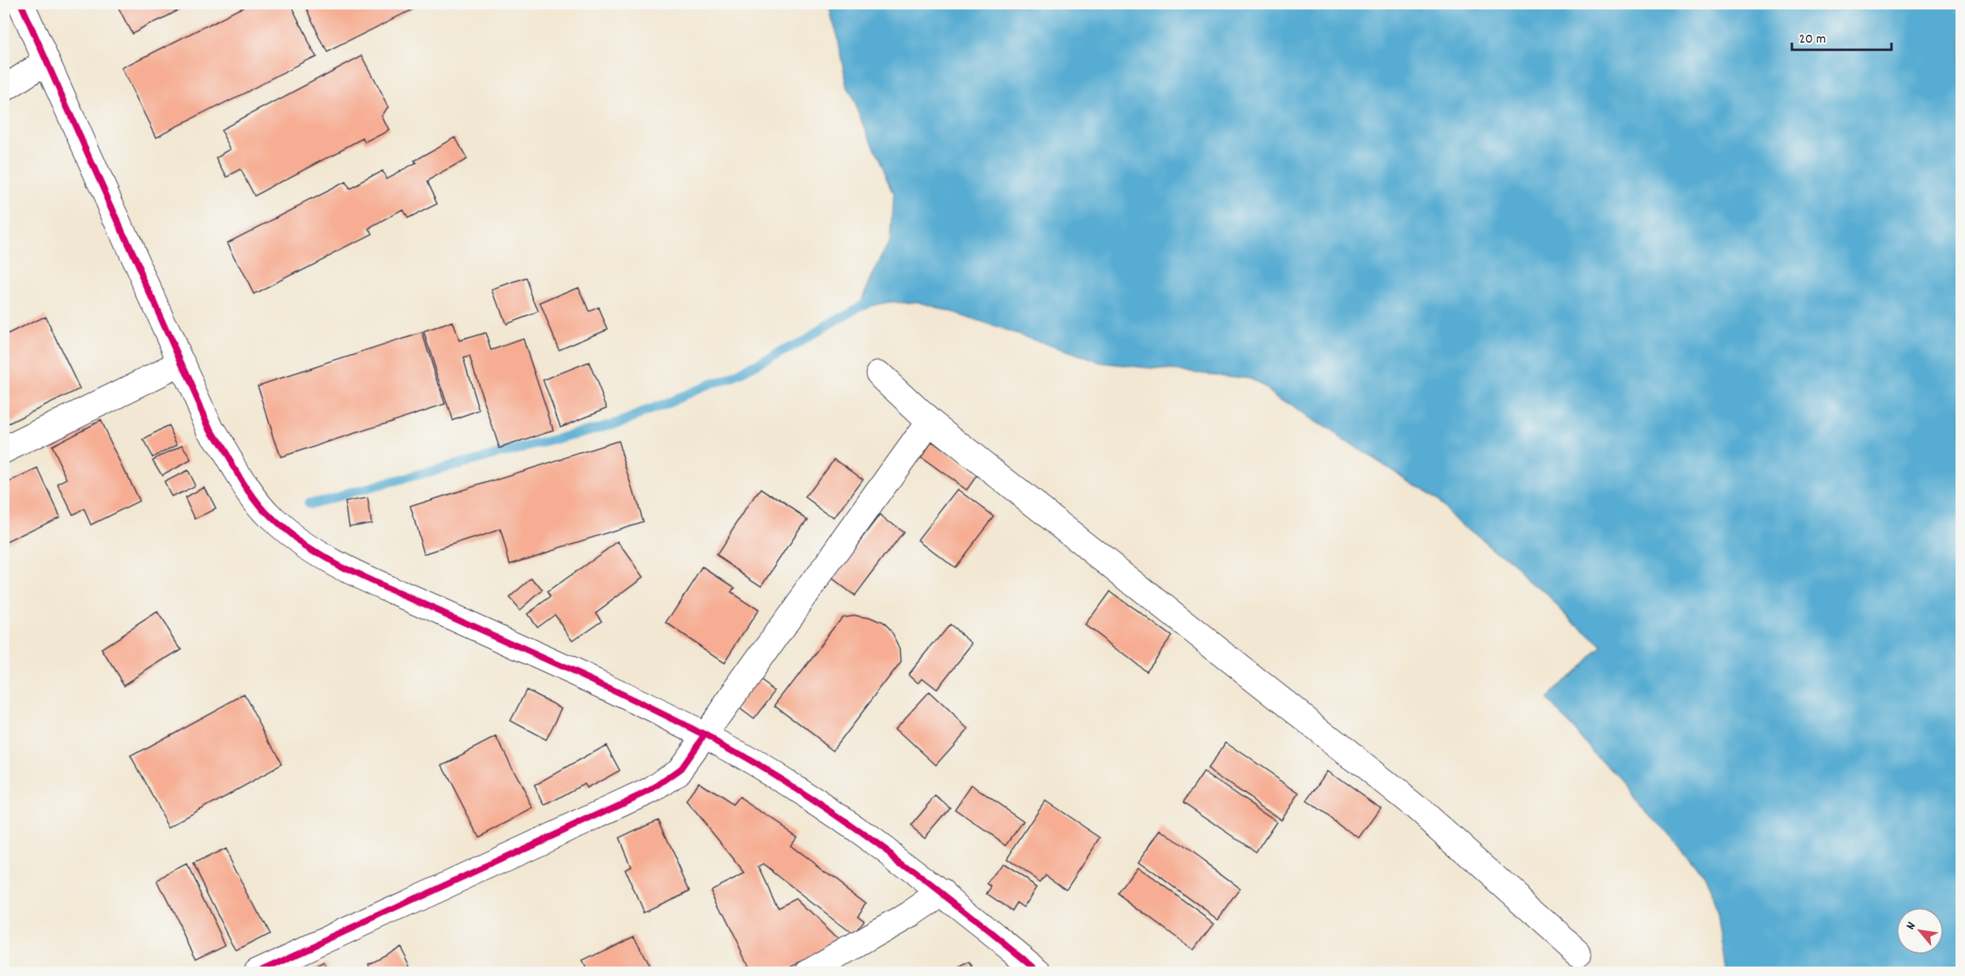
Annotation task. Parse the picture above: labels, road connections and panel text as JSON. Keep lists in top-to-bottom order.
{
  "scale_bar": "20 m",
  "north": "top left"
}
